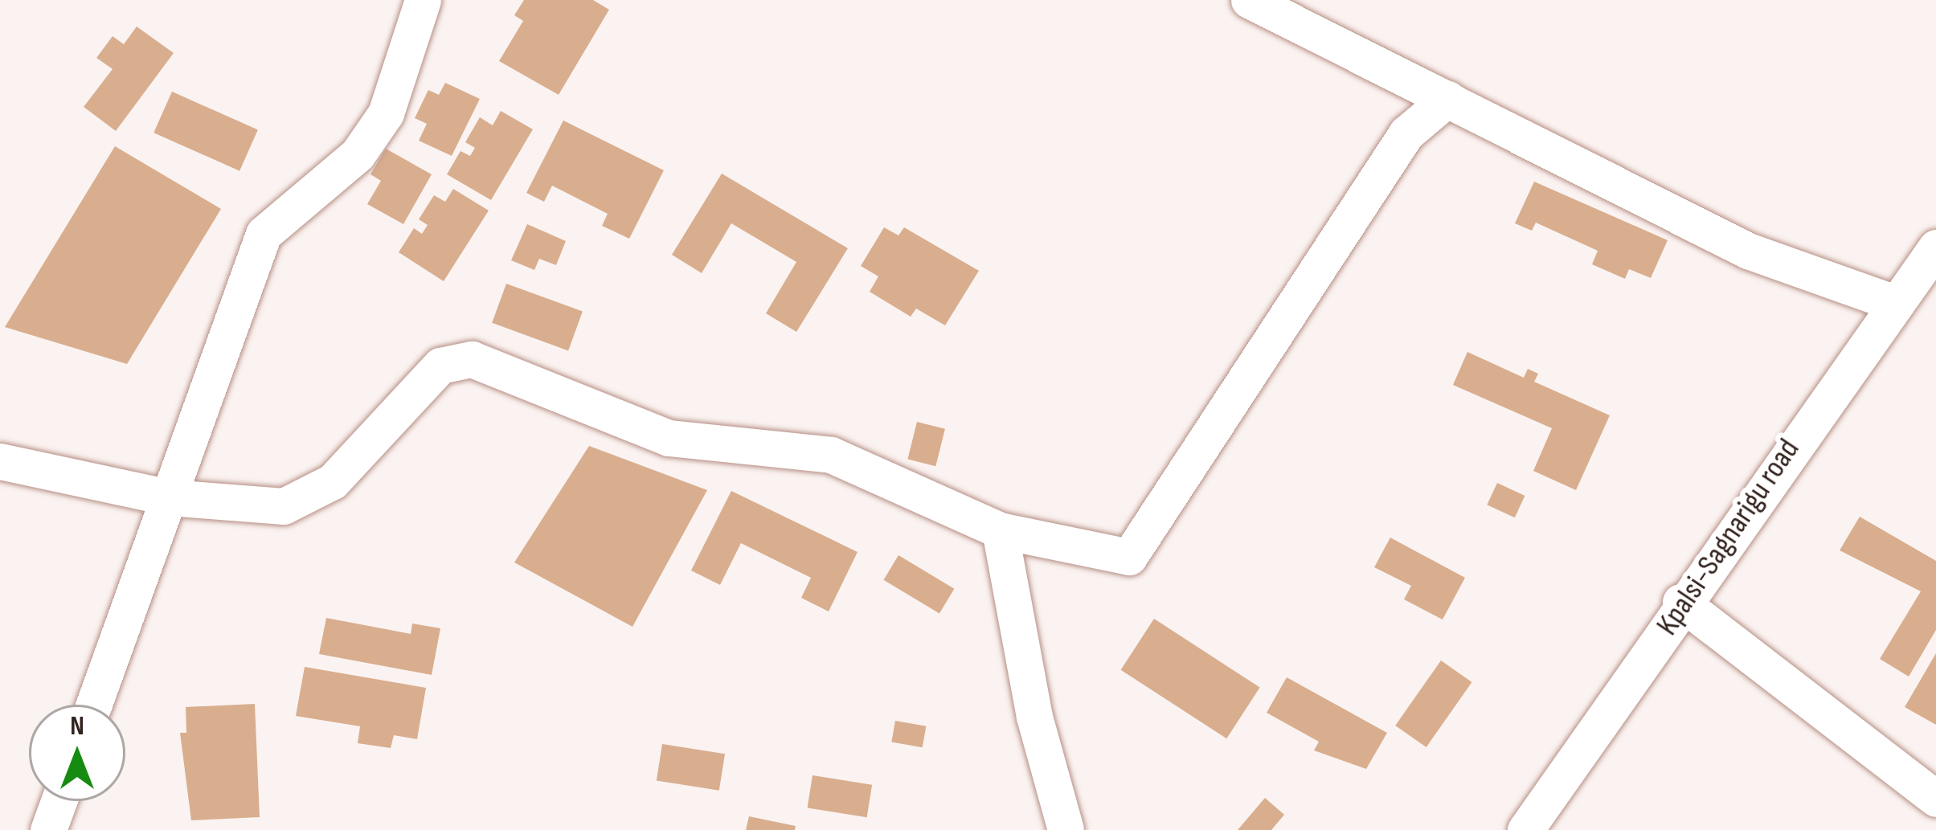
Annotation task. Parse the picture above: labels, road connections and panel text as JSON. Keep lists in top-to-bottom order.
{
  "streets": {
    "street": ["Kpalsi-Sagnarigu road"]
  },
  "north": "top"
}
